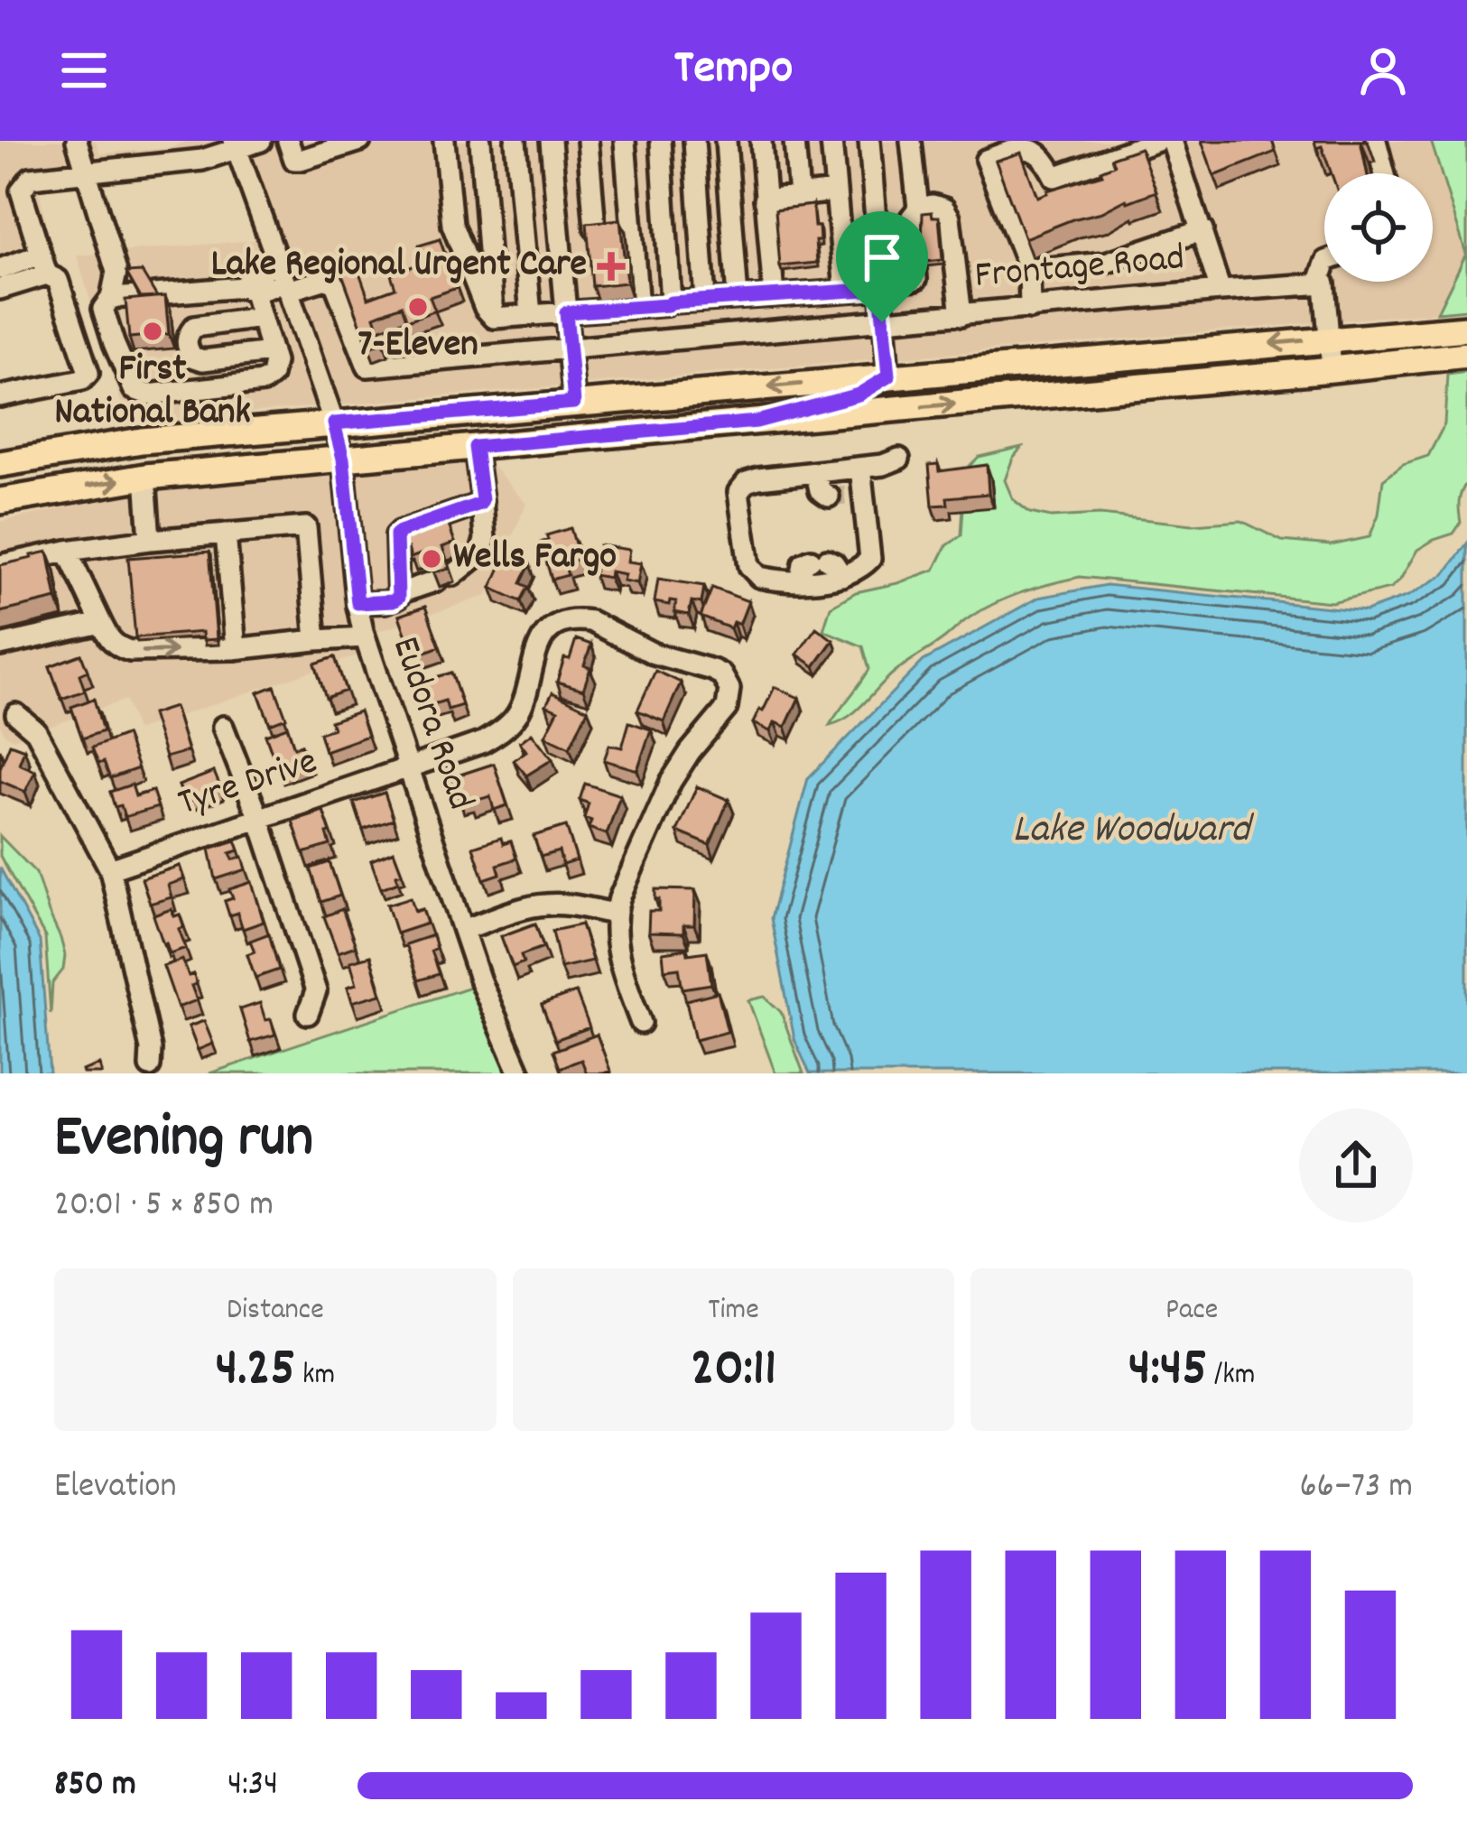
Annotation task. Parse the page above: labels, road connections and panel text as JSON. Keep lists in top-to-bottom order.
{
  "streets": {
    "street": ["Frontage Road", "Eudora Road", "Tyre Drive"]
  },
  "crossings": [
    ["Frontage Road", "Eudora Road"],
    ["Eudora Road", "Tyre Drive"]
  ],
  "water": ["Lake Woodward"],
  "places": {
    "health": ["Lake Regional Urgent Care"],
    "other": ["7-Eleven", "First National Bank", "Wells Fargo"]
  },
  "page": {
    "header": "Tempo",
    "heading": ["Evening run", "20:01 · 5 × 850 m"],
    "stats": [
      ["Distance", "4.25 km"],
      ["Time", "20:11"],
      ["Pace", "4:45 /km"]
    ],
    "chart": ["Elevation", "66–73 m"],
    "list": [
      {
        "name": "850 m",
        "note": "4:34"
      }
    ]
  }
}
